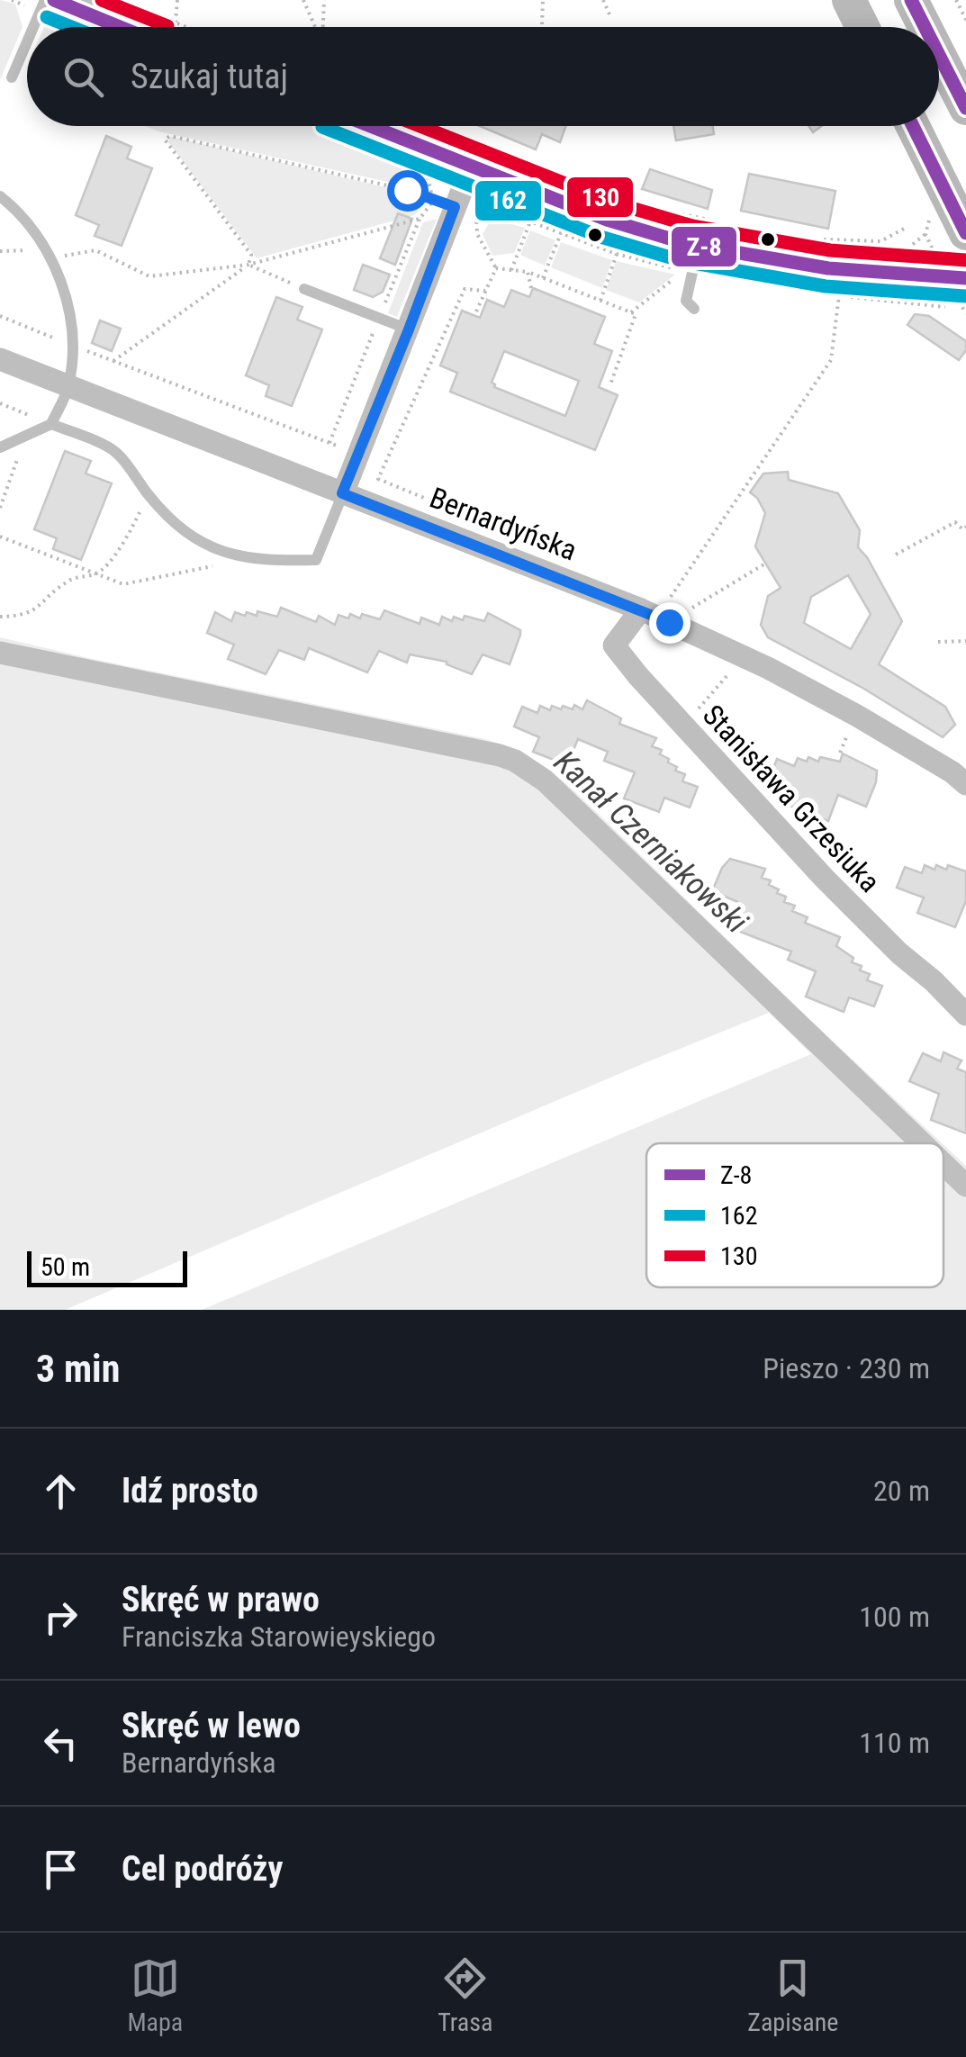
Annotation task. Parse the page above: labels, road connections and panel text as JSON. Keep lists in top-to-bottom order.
{
  "streets": {
    "street": ["Bernardyńska", "Stanisława Grzesiuka"]
  },
  "crossings": [
    ["Bernardyńska", "Stanisława Grzesiuka"]
  ],
  "water": ["Kanał Czerniakowski"],
  "lines": ["transit line Z-8", "transit line 130", "transit line 162"],
  "legend": ["Z-8", "162", "130"],
  "scale_bar": "50 m",
  "page": {
    "search": "Szukaj tutaj",
    "scale": "50 m",
    "heading": ["3 min", "Pieszo · 230 m"],
    "list": [
      ["Idź prosto", "20 m"],
      ["Skręć w prawo", "Franciszka Starowieyskiego", "100 m"],
      ["Skręć w lewo", "Bernardyńska", "110 m"],
      "Cel podróży"
    ],
    "nav": ["Mapa", "Trasa", "Zapisane"]
  }
}
